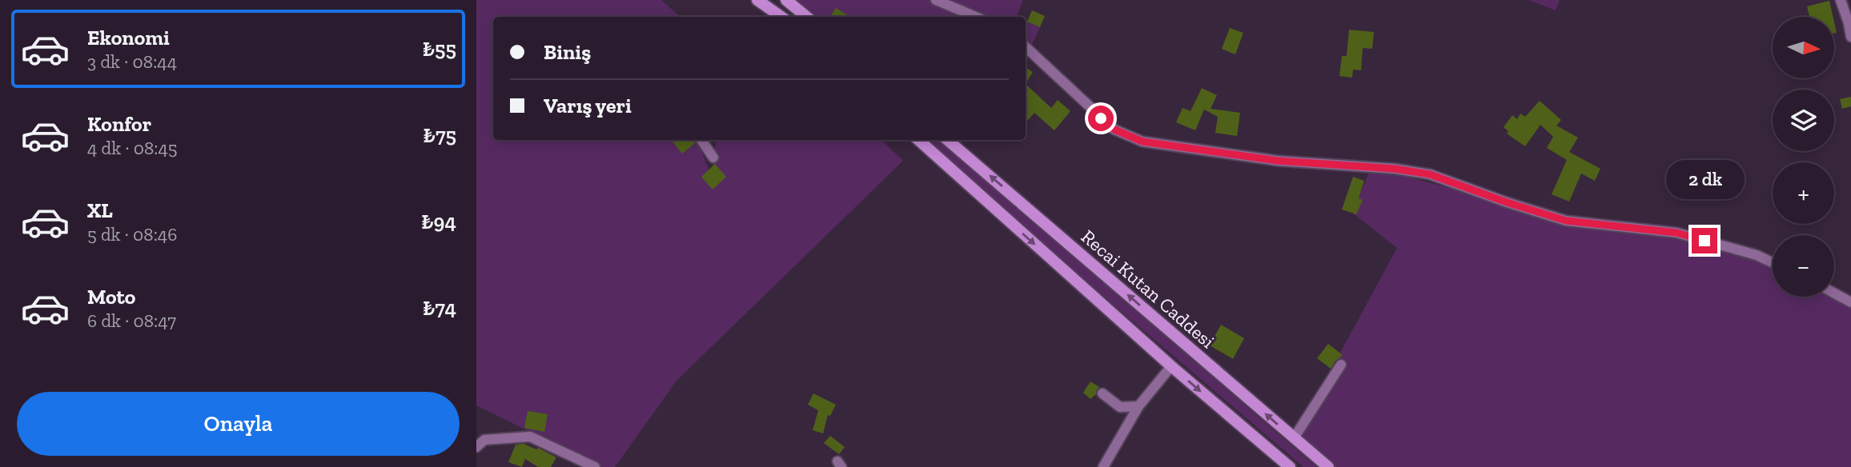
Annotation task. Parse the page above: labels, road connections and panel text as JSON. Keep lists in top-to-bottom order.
{
  "streets": {
    "main road": ["Recai Kutan Caddesi"]
  },
  "north": "right",
  "page": {
    "list": [
      {
        "name": "Ekonomi",
        "note": "3 dk · 08:44",
        "value": "₺55"
      },
      {
        "name": "Konfor",
        "note": "4 dk · 08:45",
        "value": "₺75"
      },
      {
        "name": "XL",
        "note": "5 dk · 08:46",
        "value": "₺94"
      },
      {
        "name": "Moto",
        "note": "6 dk · 08:47",
        "value": "₺74"
      }
    ],
    "map_buttons": ["+", "−"],
    "banner": ["Biniş", "Varış yeri"],
    "bubble": "2 dk",
    "buttons": "Onayla"
  }
}
